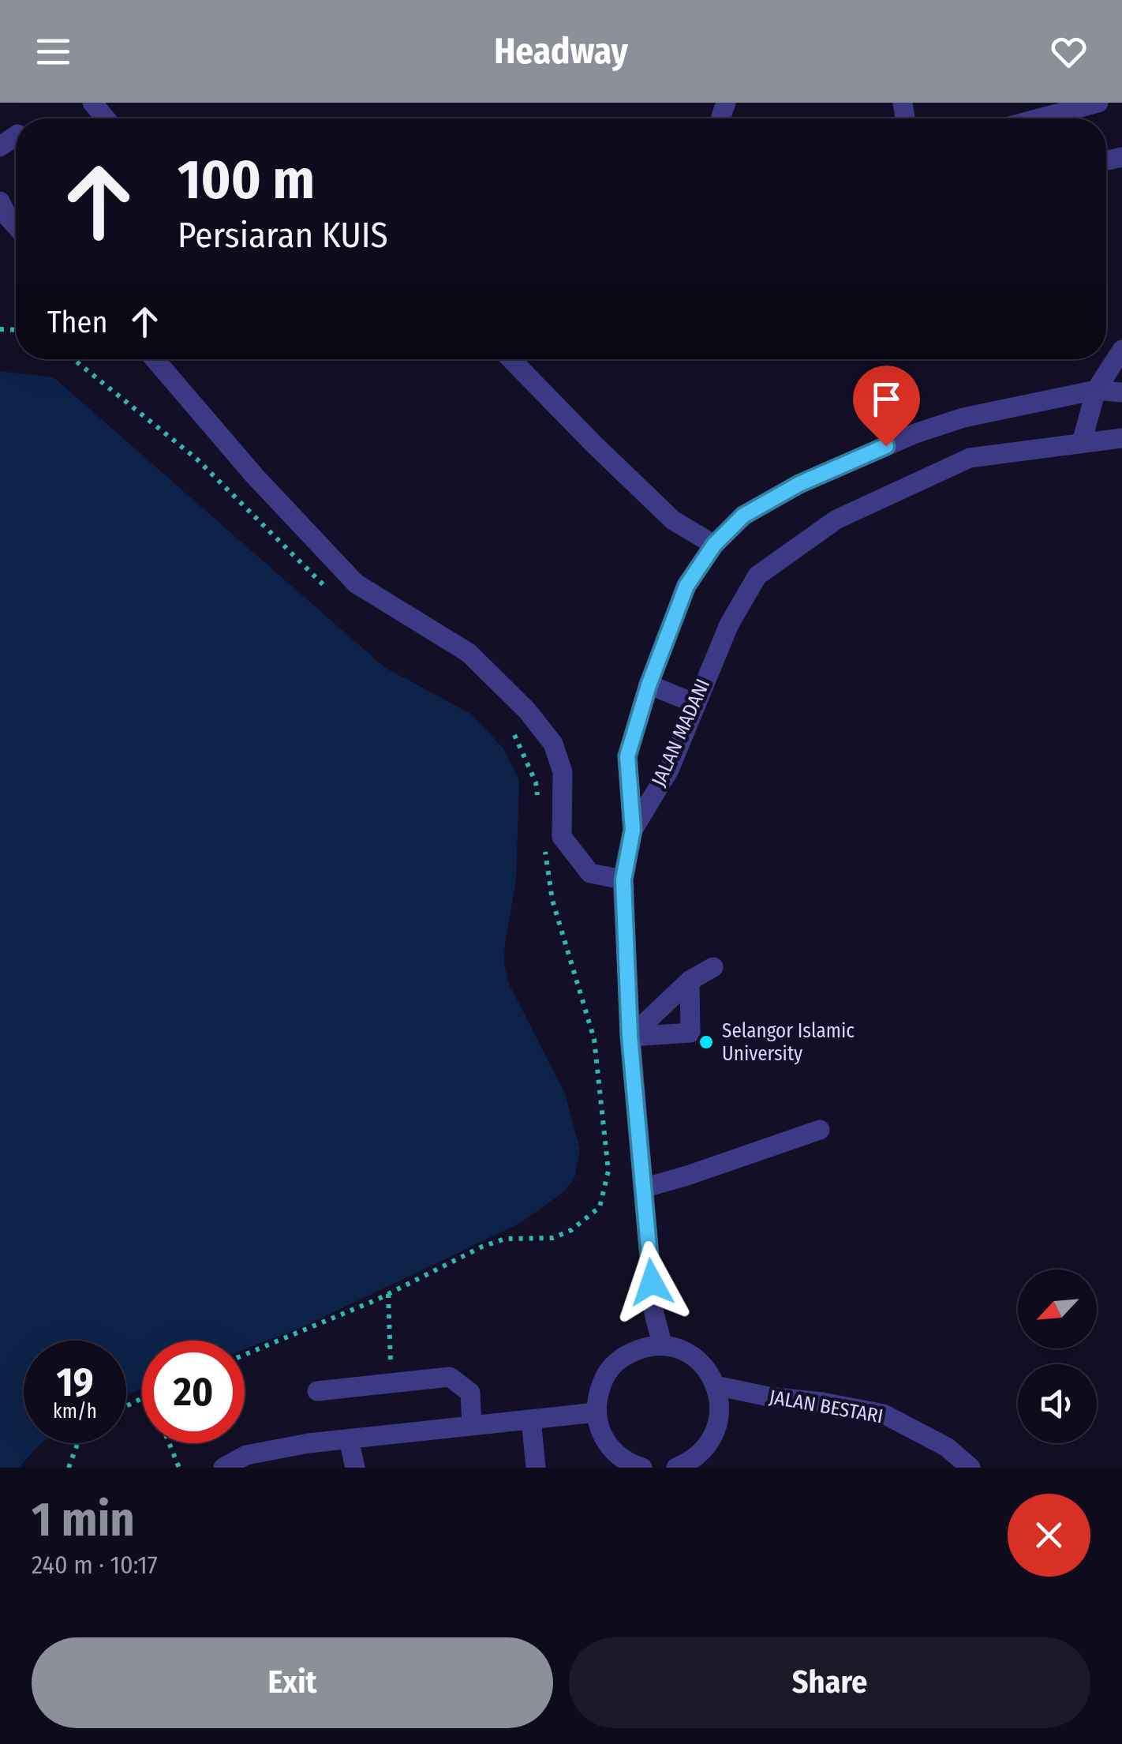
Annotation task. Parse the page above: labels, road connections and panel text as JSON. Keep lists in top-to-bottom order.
{
  "streets": {
    "street": ["JALAN MADANI", "JALAN BESTARI"]
  },
  "places": ["Selangor Islamic University"],
  "north": "bottom left",
  "page": {
    "header": "Headway",
    "turn": ["100 m", "Persiaran KUIS"],
    "then": "Then",
    "speed": "19 km/h",
    "limit": "20",
    "heading": ["1 min", "240 m · 10:17"],
    "buttons": ["Exit", "Share"]
  }
}
